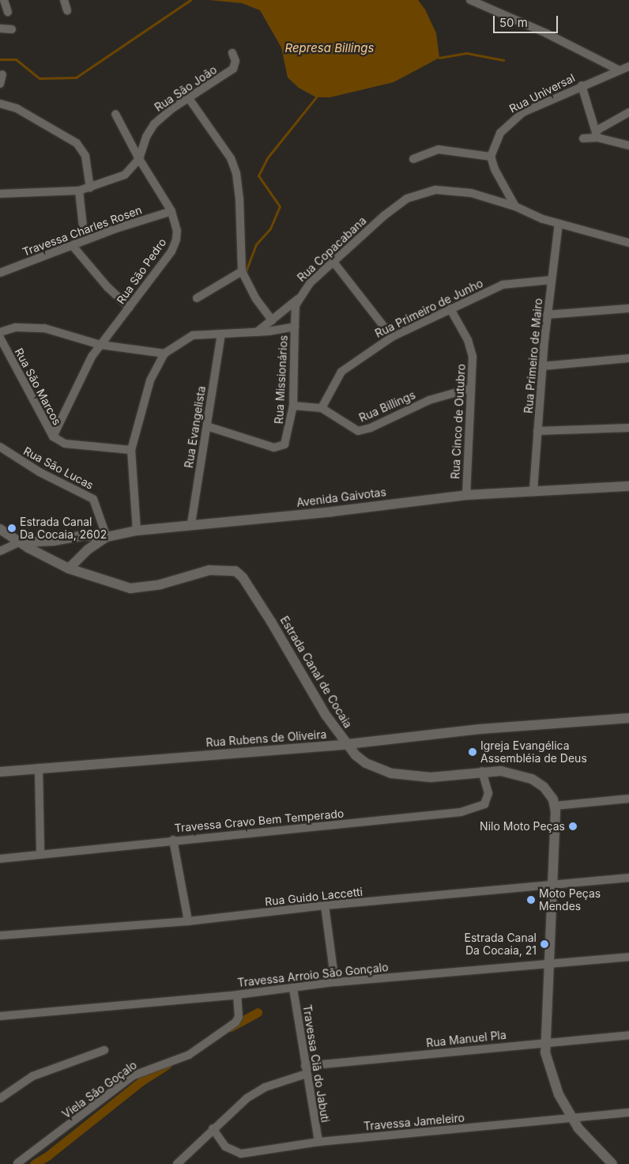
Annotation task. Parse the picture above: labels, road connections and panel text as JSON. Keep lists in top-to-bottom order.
{
  "streets": {
    "street": [
      "Rua São João",
      "Rua Universal",
      "Travessa Charles Rosen",
      "Rua Copacabana",
      "Rua São Pedro",
      "Rua Primeiro de Junho",
      "Rua Primeiro de Mairo",
      "Rua Missionários",
      "Rua São Marcos",
      "Rua Billings",
      "Rua Cinco de Outubro",
      "Rua Evangelista",
      "Rua São Lucas",
      "Avenida Gaivotas",
      "Estrada Canal de Cocaia",
      "Rua Rubens de Oliveira",
      "Travessa Cravo Bem Temperado",
      "Rua Guido Laccetti",
      "Travessa Arroio São Gonçalo",
      "Rua Manuel Pla",
      "Travessa Ciã do Jabuti",
      "Viela São Goçalo",
      "Travessa Jameleiro"
    ]
  },
  "crossings": [
    ["Rua São João", "Rua São Pedro"],
    ["Travessa Charles Rosen", "Rua São Pedro"],
    ["Rua Copacabana", "Rua Primeiro de Mairo"],
    ["Rua Copacabana", "Rua Missionários"],
    ["Rua São Pedro", "Rua São Marcos"],
    ["Rua Primeiro de Junho", "Rua Primeiro de Mairo"],
    ["Rua Primeiro de Junho", "Rua Billings"],
    ["Rua Primeiro de Junho", "Rua Cinco de Outubro"],
    ["Rua Primeiro de Mairo", "Avenida Gaivotas"],
    ["Rua Missionários", "Rua Billings"],
    ["Rua Missionários", "Rua Evangelista"],
    ["Rua Billings", "Rua Cinco de Outubro"],
    ["Rua Cinco de Outubro", "Avenida Gaivotas"],
    ["Rua Evangelista", "Avenida Gaivotas"],
    ["Rua São Lucas", "Avenida Gaivotas"],
    ["Avenida Gaivotas", "Estrada Canal de Cocaia"],
    ["Estrada Canal de Cocaia", "Rua Rubens de Oliveira"],
    ["Estrada Canal de Cocaia", "Travessa Cravo Bem Temperado"],
    ["Travessa Arroio São Gonçalo", "Travessa Ciã do Jabuti"],
    ["Travessa Arroio São Gonçalo", "Viela São Goçalo"],
    ["Rua Manuel Pla", "Travessa Ciã do Jabuti"],
    ["Rua Manuel Pla", "Travessa Jameleiro"],
    ["Travessa Ciã do Jabuti", "Travessa Jameleiro"]
  ],
  "water": ["Represa Billings"],
  "places": [
    "Estrada Canal Da Cocaia, 2602",
    "Igreja Evangélica Assembléia de Deus",
    "Nilo Moto Peças",
    "Moto Peças Mendes",
    "Estrada Canal Da Cocaia, 21"
  ],
  "scale_bar": "50 m"
}
